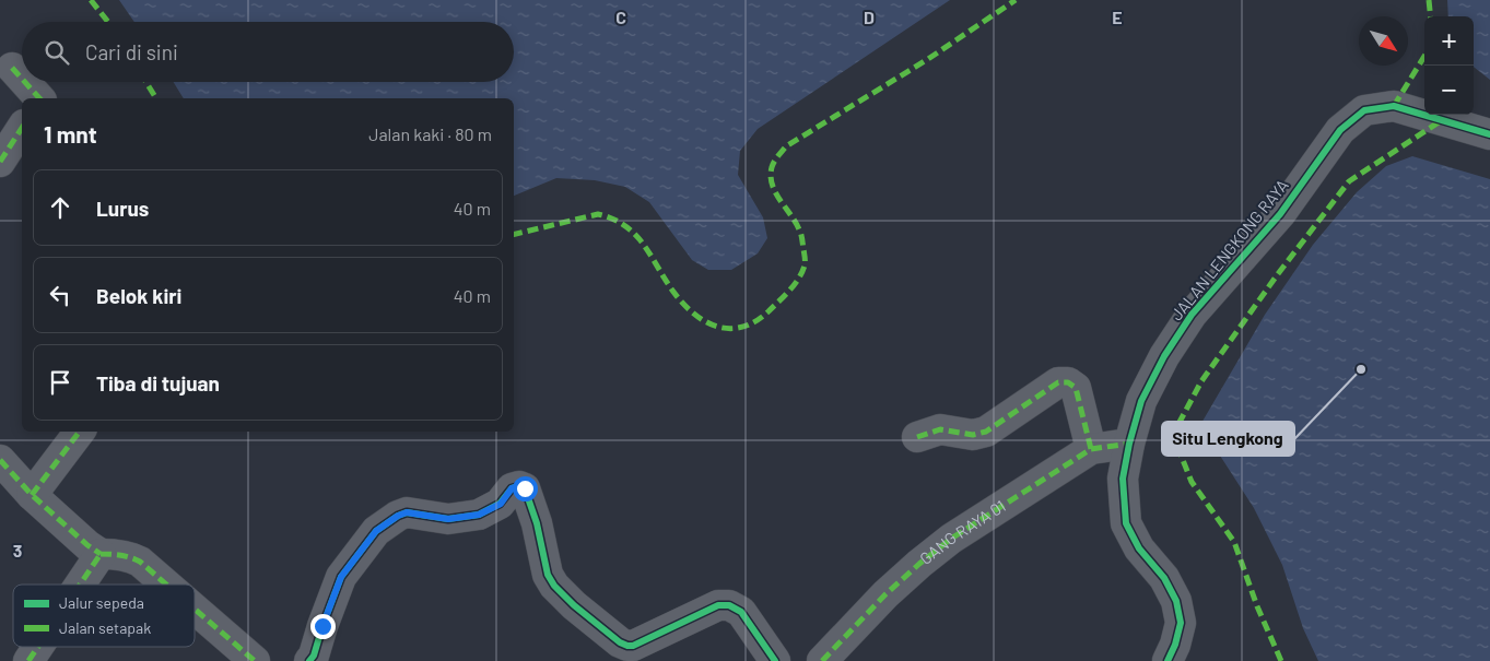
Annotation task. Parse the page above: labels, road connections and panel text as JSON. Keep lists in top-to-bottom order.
{
  "streets": {
    "street": ["JALAN LENGKONG RAYA", "GANG RAYA 01"]
  },
  "crossings": [
    ["JALAN LENGKONG RAYA", "GANG RAYA 01"]
  ],
  "places": ["Situ Lengkong"],
  "legend": ["Jalur sepeda", "Jalan setapak"],
  "north": "bottom right",
  "page": {
    "map_buttons": ["+", "−"],
    "search": "Cari di sini",
    "heading": ["1 mnt", "Jalan kaki · 80 m"],
    "list": [
      ["Lurus", "40 m"],
      ["Belok kiri", "40 m"],
      "Tiba di tujuan"
    ]
  },
  "grid": {
    "columns": ["C", "D", "E"],
    "rows": ["3"]
  }
}
